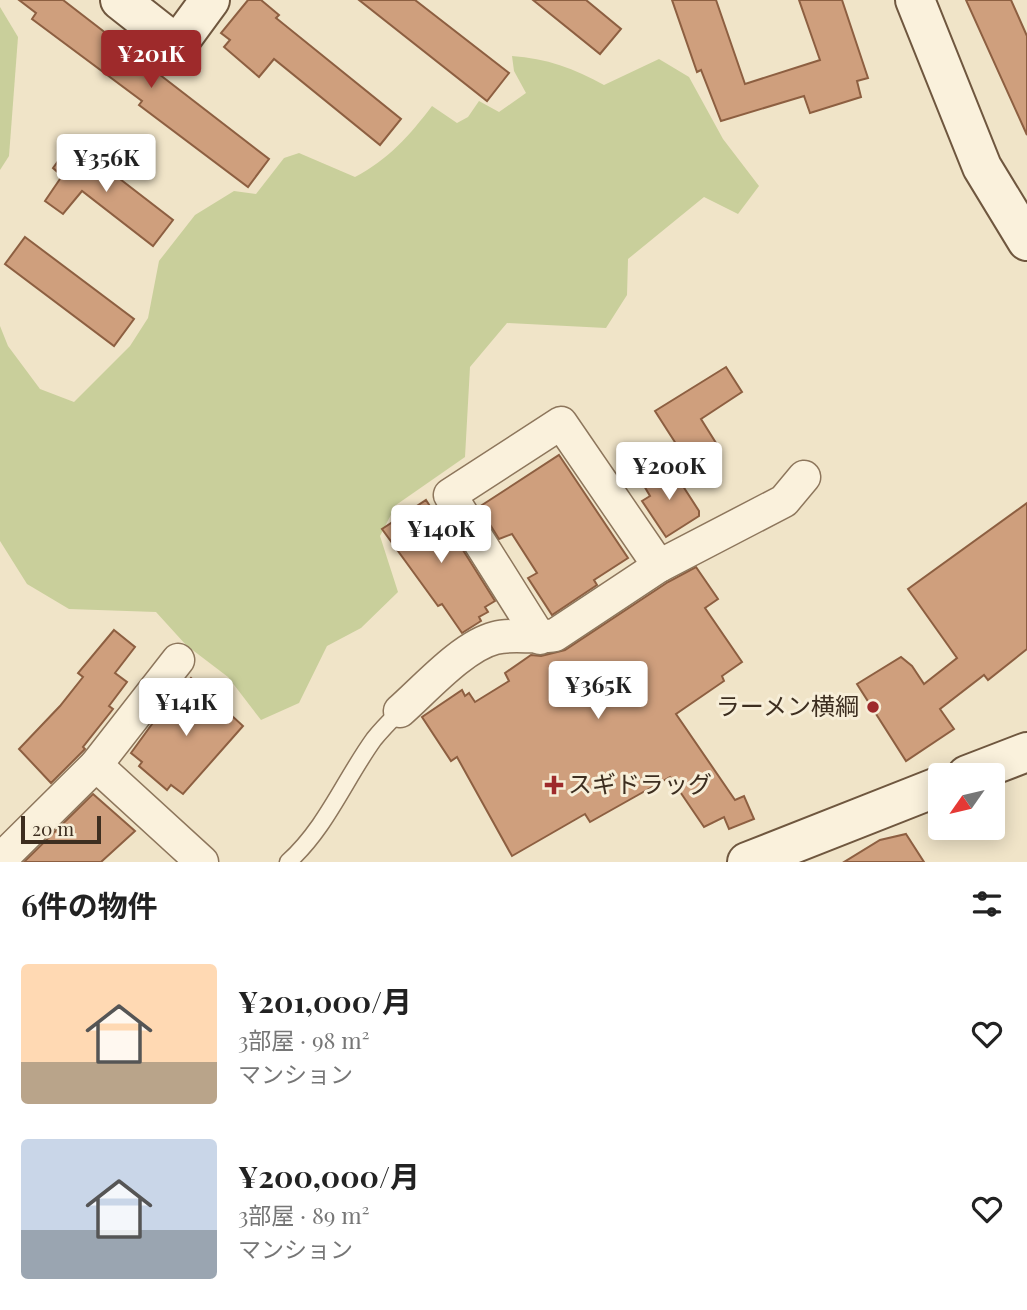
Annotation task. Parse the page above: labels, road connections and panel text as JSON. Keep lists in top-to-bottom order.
{
  "places": {
    "other": ["ラーメン横綱"],
    "health": ["スギドラッグ"]
  },
  "scale_bar": "20 m",
  "north": "bottom left",
  "page": {
    "price": [
      "¥201K",
      "¥356K",
      "¥200K",
      "¥140K",
      "¥365K",
      "¥141K"
    ],
    "scale": "20 m",
    "heading": "6件の物件",
    "list": [
      {
        "name": "¥201,000/月",
        "note": "3部屋 · 98 m² · マンション"
      },
      {
        "name": "¥200,000/月",
        "note": "3部屋 · 89 m² · マンション"
      }
    ]
  }
}
